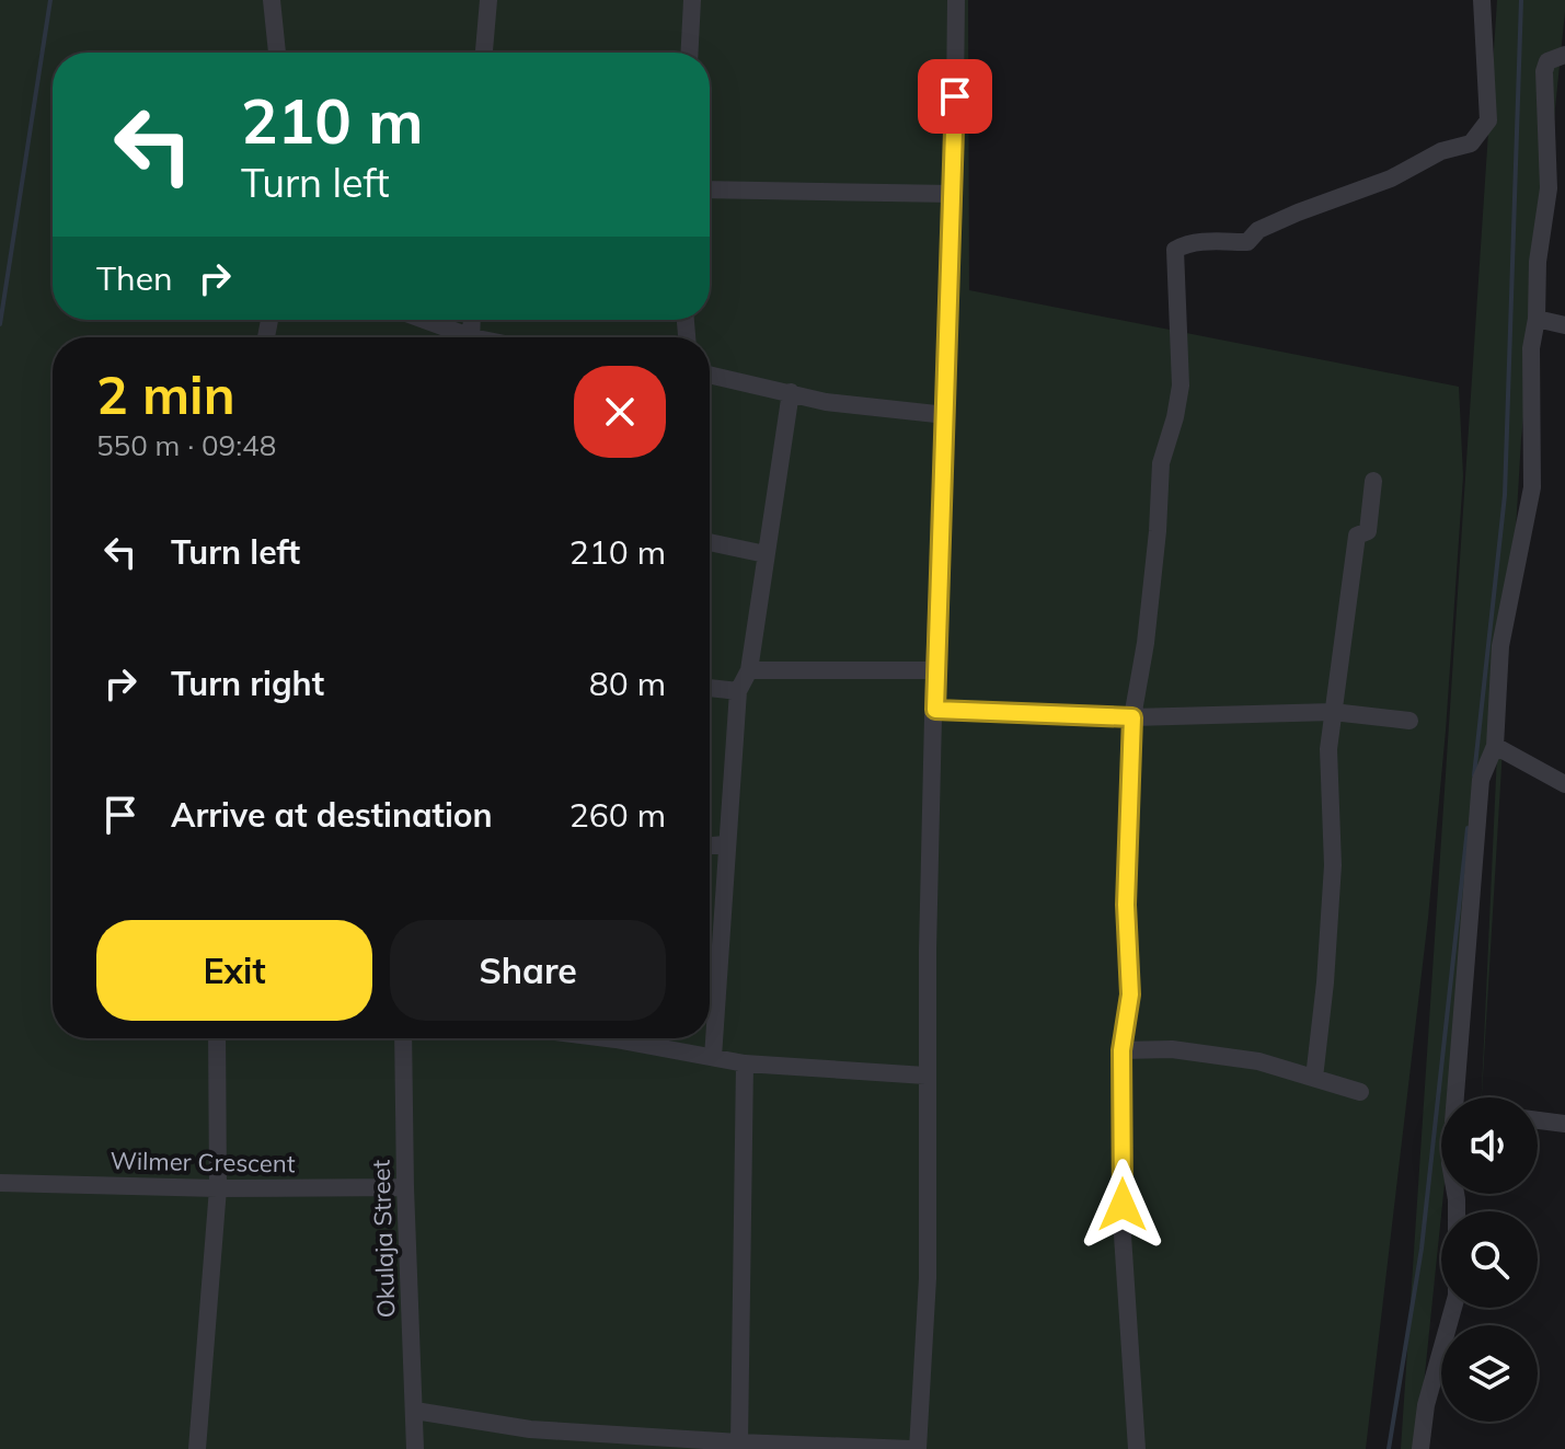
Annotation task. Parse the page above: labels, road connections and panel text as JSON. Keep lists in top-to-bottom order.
{
  "streets": {
    "street": ["Wilmer Crescent", "Okulaja Street"]
  },
  "crossings": [
    ["Wilmer Crescent", "Okulaja Street"]
  ],
  "page": {
    "turn": ["210 m", "Turn left"],
    "then": "Then",
    "heading": ["2 min", "550 m · 09:48"],
    "list": [
      {
        "name": "Turn left",
        "value": "210 m"
      },
      {
        "name": "Turn right",
        "value": "80 m"
      },
      {
        "name": "Arrive at destination",
        "value": "260 m"
      }
    ],
    "buttons": ["Exit", "Share"]
  }
}
